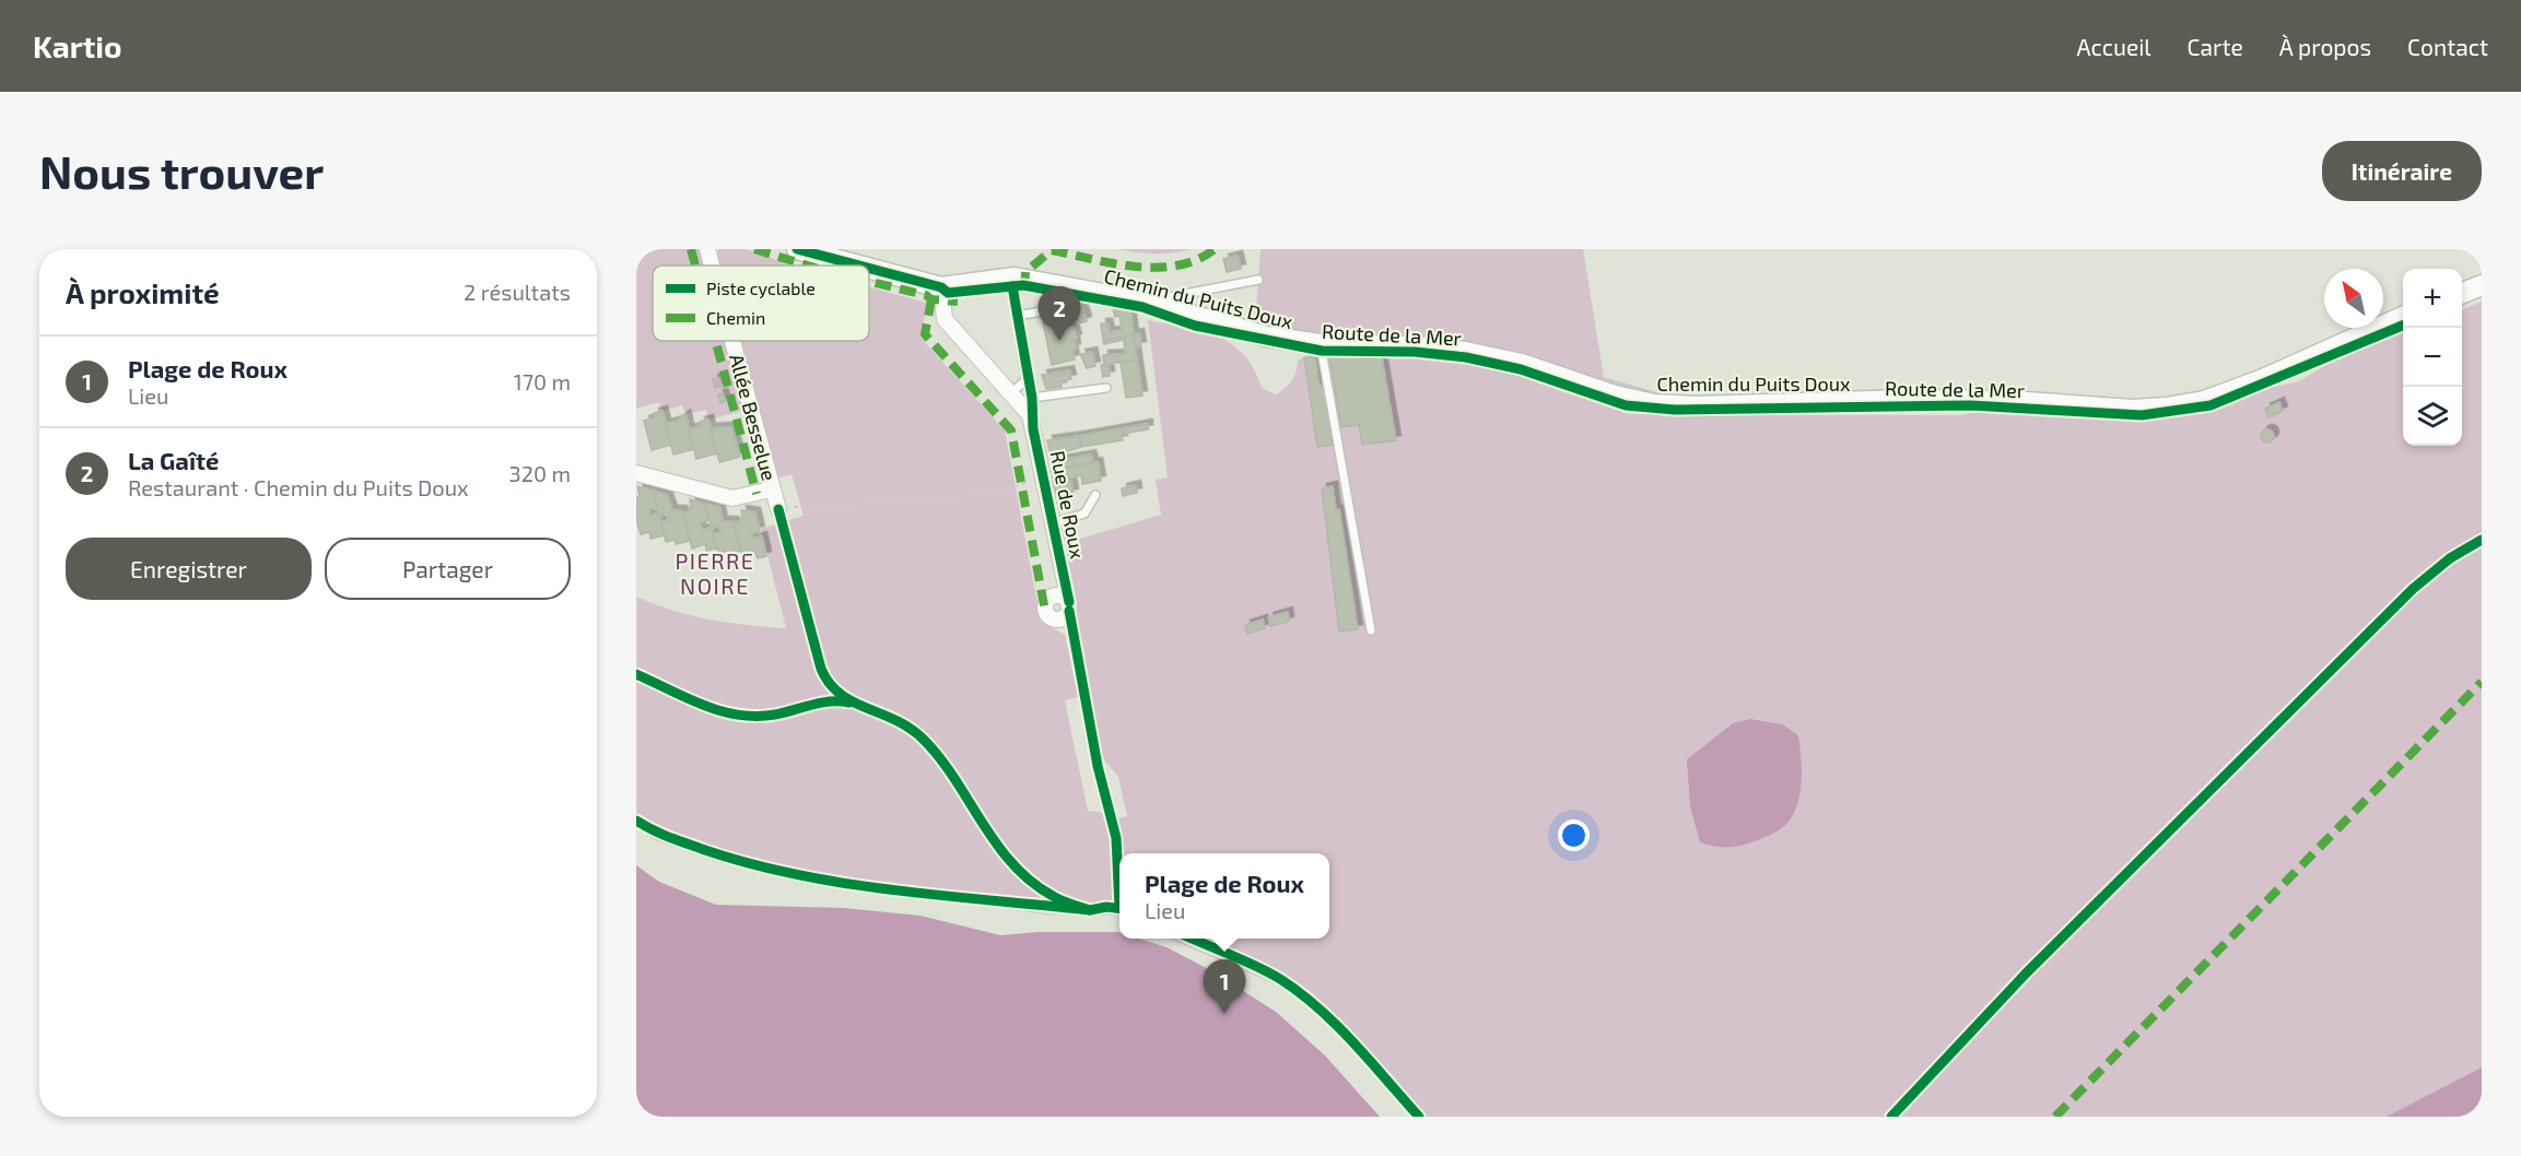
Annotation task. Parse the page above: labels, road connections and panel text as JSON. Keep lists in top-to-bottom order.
{
  "streets": {
    "street": ["Chemin du Puits Doux", "Allée Besselue", "Rue de Roux"],
    "cycle path": ["Route de la Mer"]
  },
  "crossings": [
    ["Chemin du Puits Doux", "Rue de Roux"]
  ],
  "districts": ["PIERRE NOIRE"],
  "legend": ["Piste cyclable", "Chemin"],
  "north": "top left",
  "page": {
    "header": "Kartio",
    "nav": [
      "Accueil",
      "Carte",
      "À propos",
      "Contact"
    ],
    "buttons": [
      "Itinéraire",
      ["Enregistrer", "Partager"]
    ],
    "title": "Nous trouver",
    "heading": ["À proximité", "2 résultats"],
    "map_buttons": ["+", "−"],
    "pins": ["2", "1"],
    "list": [
      {
        "mark": "1",
        "name": "Plage de Roux",
        "note": "Lieu",
        "value": "170 m"
      },
      {
        "mark": "2",
        "name": "La Gaîté",
        "note": "Restaurant · Chemin du Puits Doux",
        "value": "320 m"
      }
    ],
    "popup": ["Plage de Roux", "Lieu"]
  }
}
